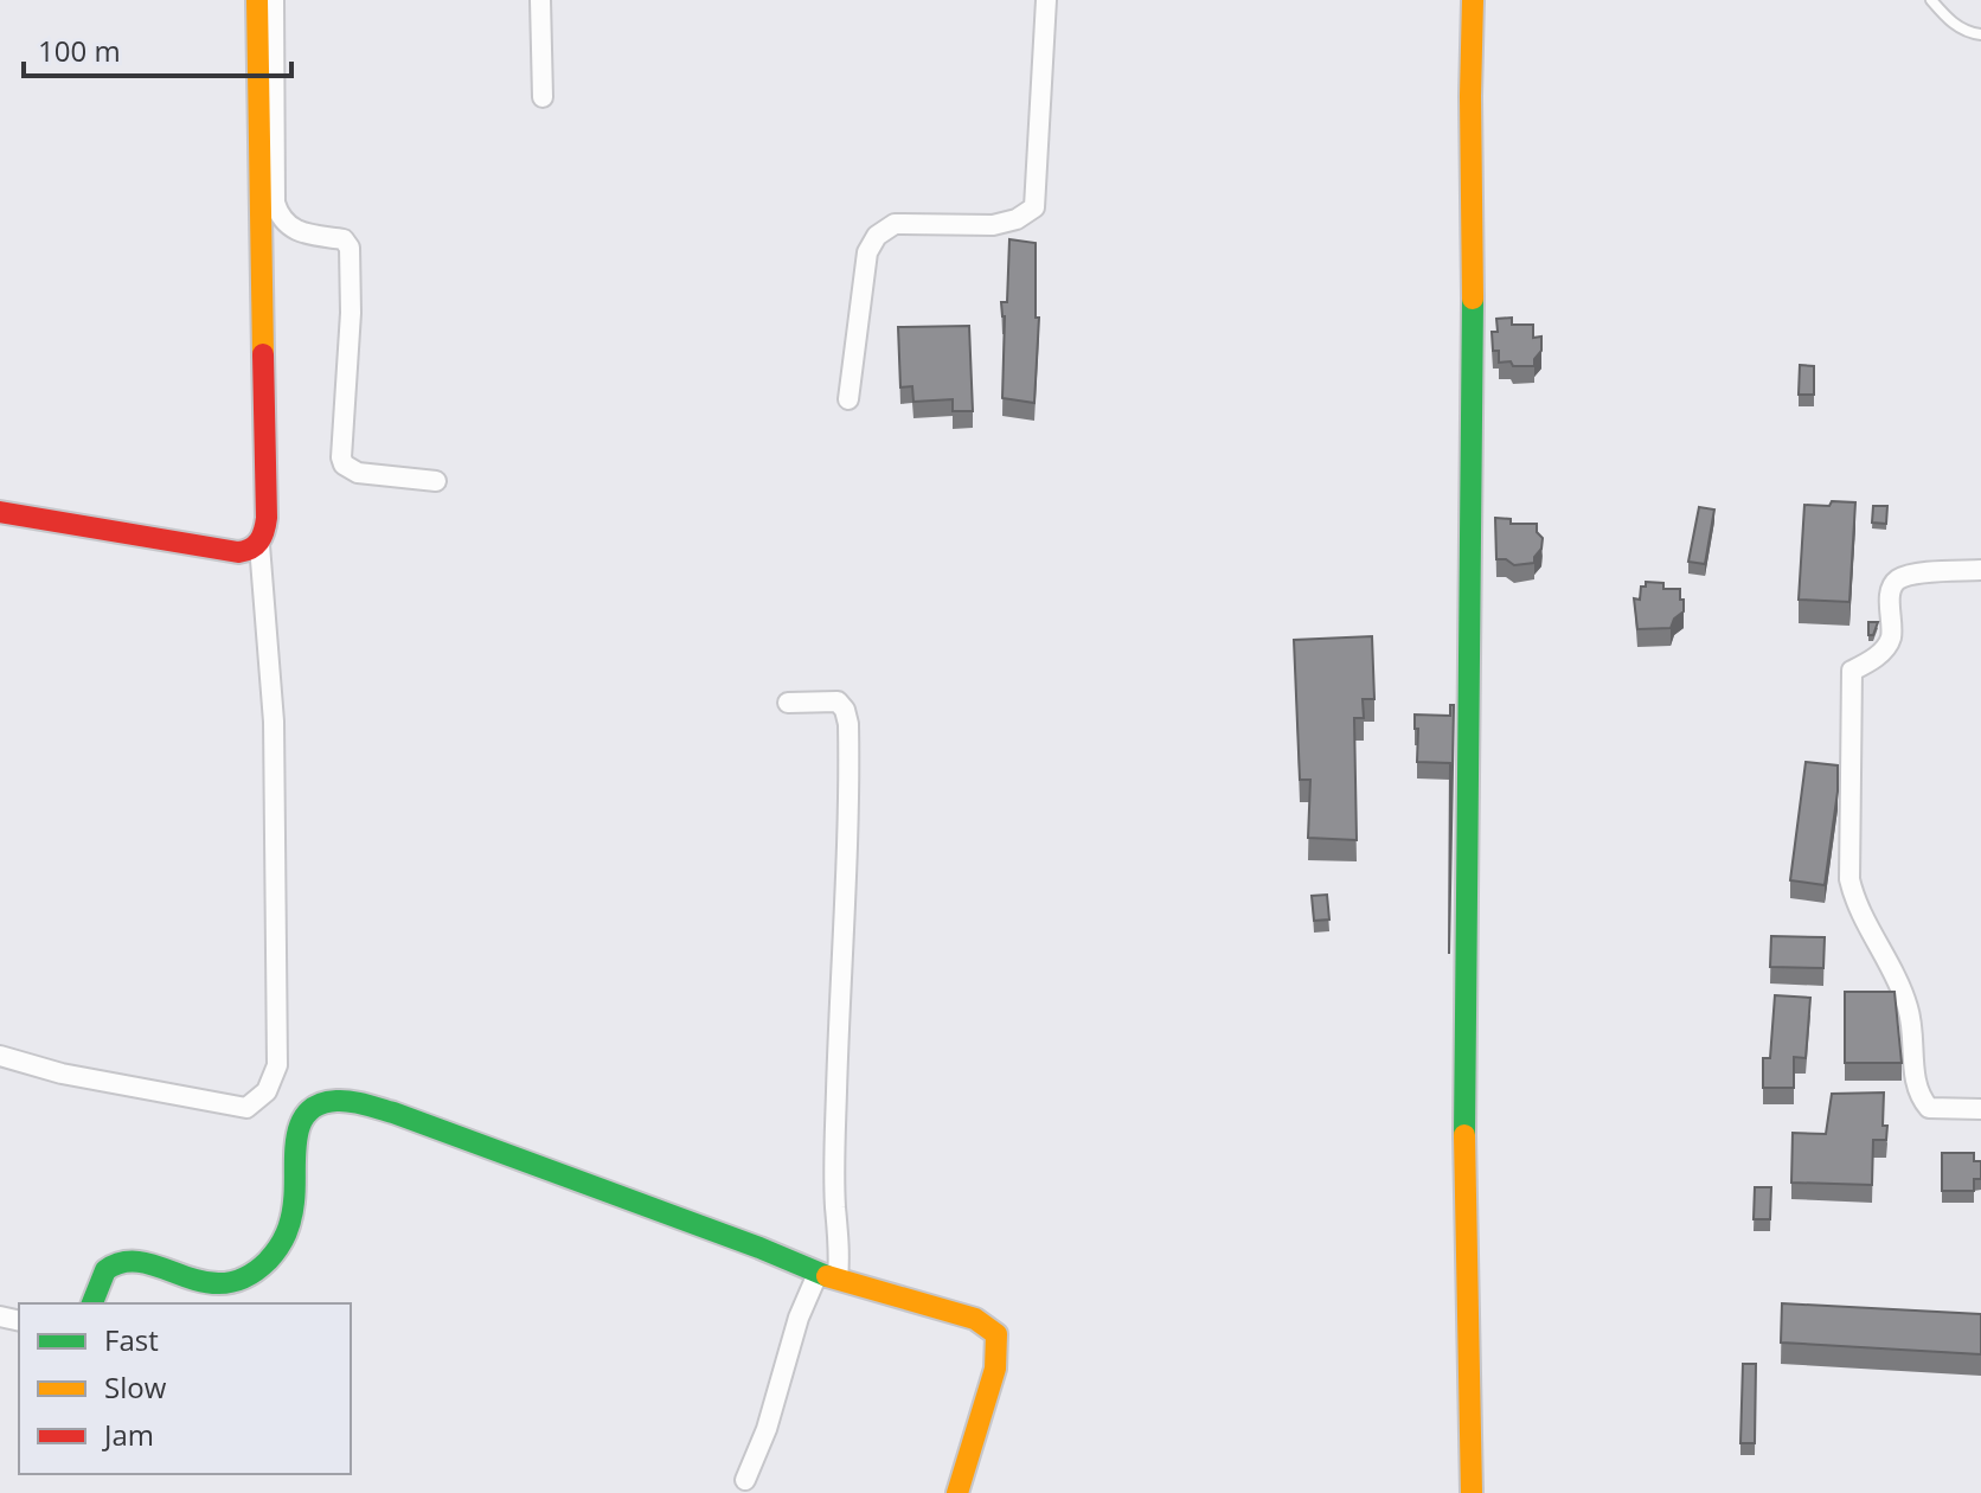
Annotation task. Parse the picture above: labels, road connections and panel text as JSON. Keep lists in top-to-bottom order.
{
  "legend": ["Fast", "Slow", "Jam"],
  "scale_bar": "100 m"
}
